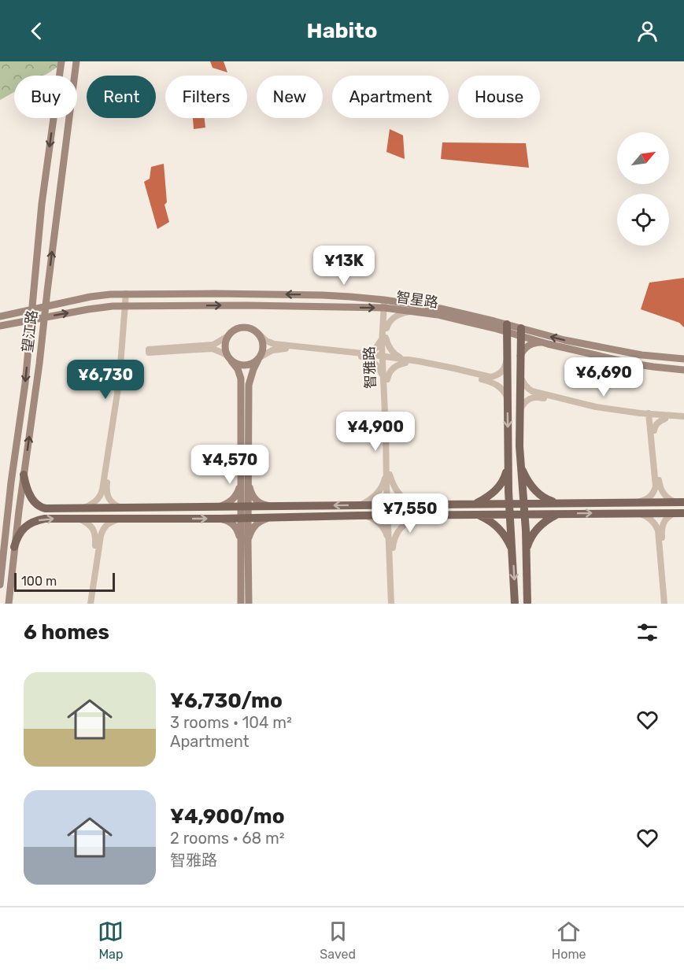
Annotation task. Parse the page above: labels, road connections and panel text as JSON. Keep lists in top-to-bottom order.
{
  "streets": {
    "main road": ["智星路", "望江路"],
    "street": ["智雅路"]
  },
  "crossings": [
    ["智星路", "望江路"],
    ["智星路", "智雅路"]
  ],
  "scale_bar": "100 m",
  "north": "top right",
  "page": {
    "header": "Habito",
    "chip": [
      "Buy",
      "Rent",
      "Filters",
      "New",
      "Apartment",
      "House"
    ],
    "price": [
      "¥13K",
      "¥6,690",
      "¥6,730",
      "¥4,900",
      "¥4,570",
      "¥7,550"
    ],
    "scale": "100 m",
    "heading": "6 homes",
    "list": [
      {
        "name": "¥6,730/mo",
        "note": "3 rooms · 104 m² · Apartment"
      },
      {
        "name": "¥4,900/mo",
        "note": "2 rooms · 68 m² · 智雅路"
      }
    ],
    "tabs": ["Map", "Saved", "Home"]
  }
}
